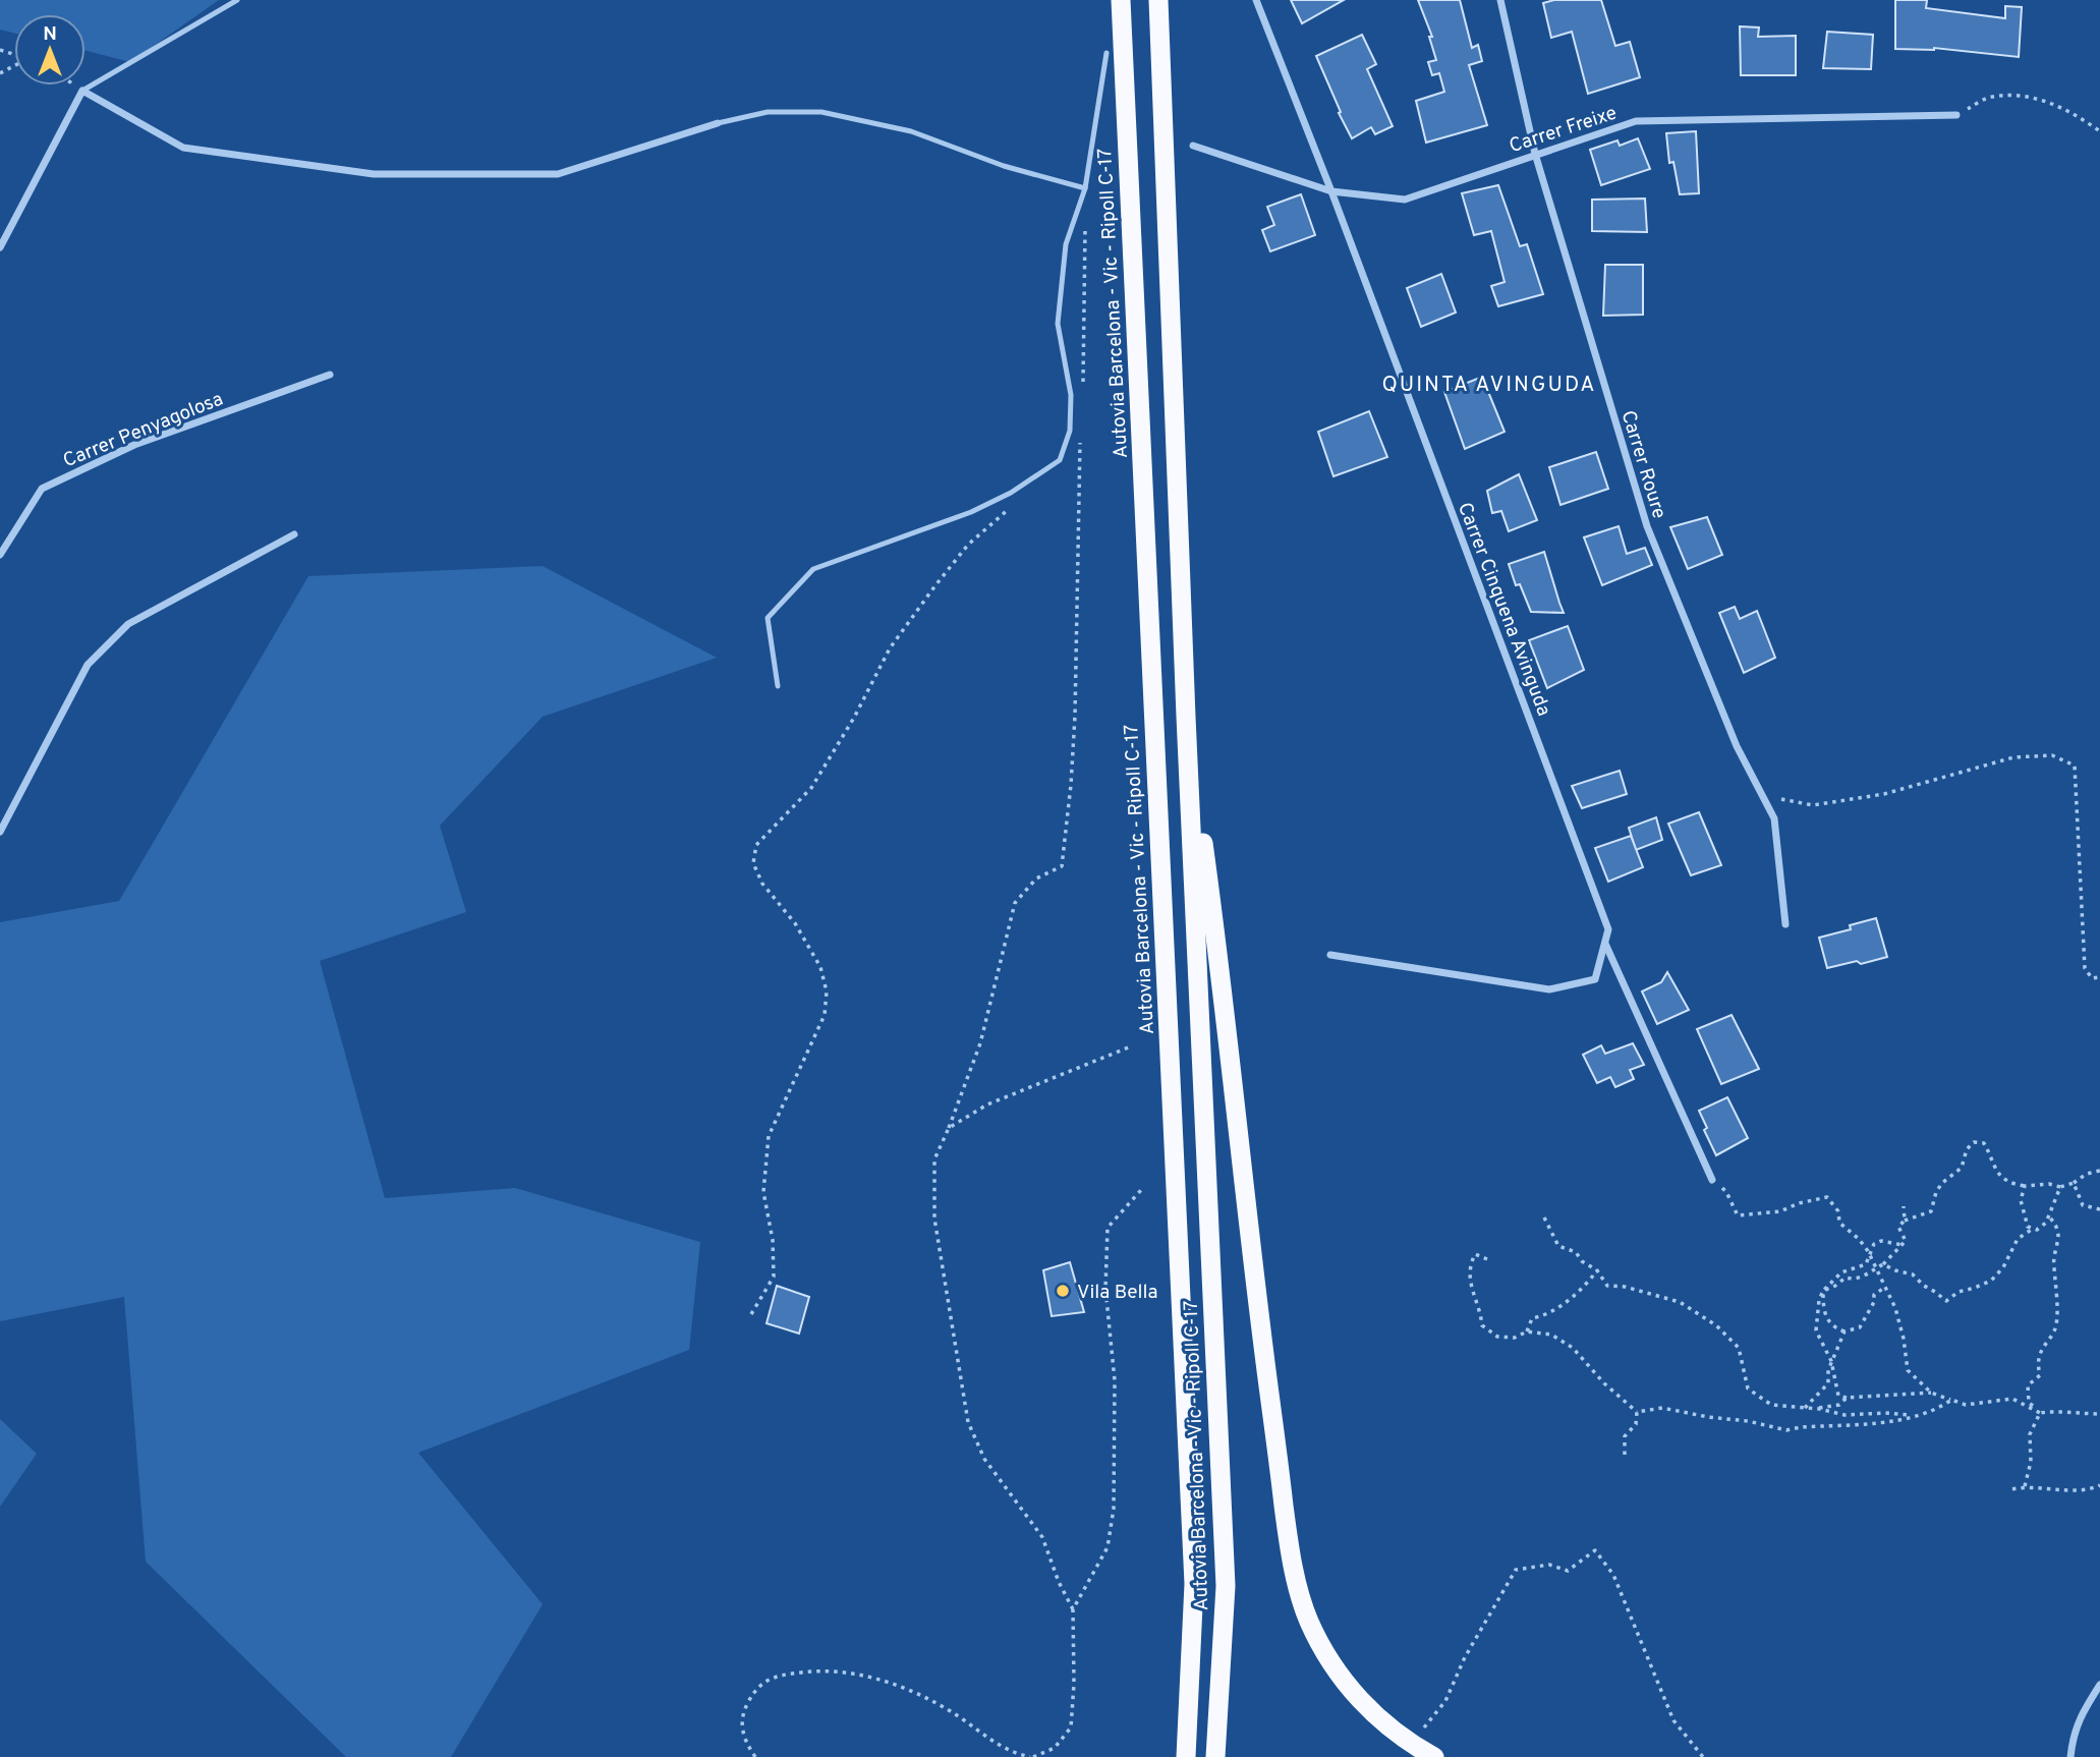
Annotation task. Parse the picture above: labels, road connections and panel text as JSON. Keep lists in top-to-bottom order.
{
  "streets": {
    "highway": ["Autovia Barcelona - Vic - Ripoll C-17"],
    "street": [
      "Carrer Freixe",
      "Carrer Penyagolosa",
      "Carrer Roure",
      "Carrer Cinquena Avinguda"
    ]
  },
  "crossings": [
    ["Carrer Freixe", "Carrer Roure"],
    ["Carrer Freixe", "Carrer Cinquena Avinguda"]
  ],
  "districts": ["QUINTA AVINGUDA"],
  "places": ["Vila Bella"],
  "north": "top"
}
